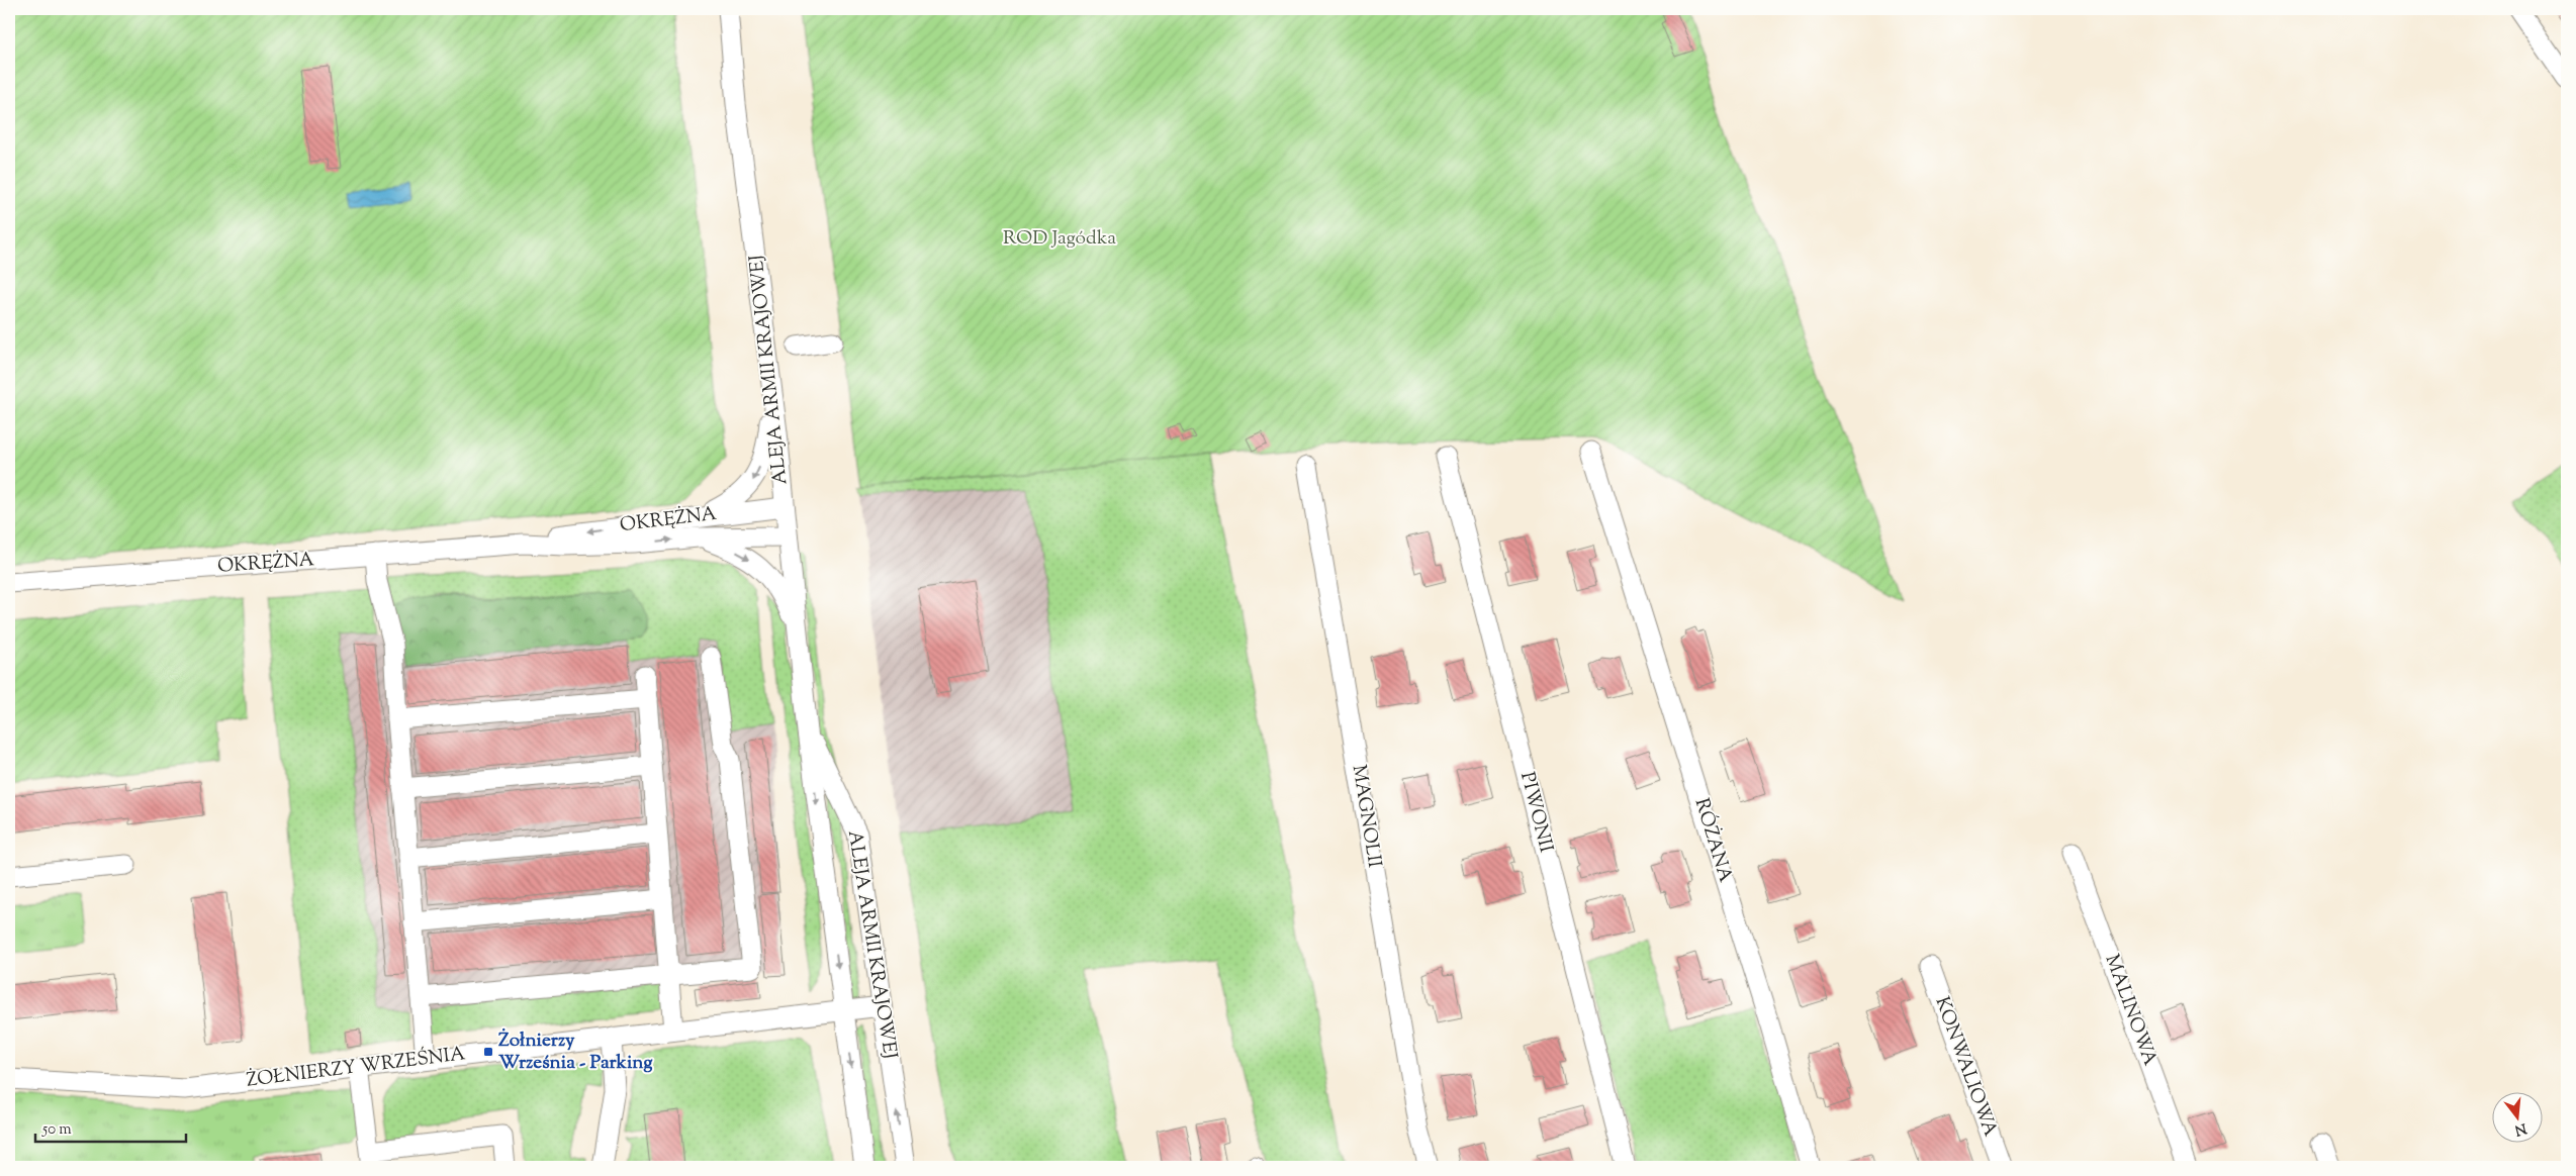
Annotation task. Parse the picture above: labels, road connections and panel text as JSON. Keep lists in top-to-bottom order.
{
  "streets": {
    "street": [
      "ALEJA ARMII KRAJOWEJ",
      "OKRĘŻNA",
      "PIWONII",
      "MAGNOLII",
      "RÓŻANA",
      "MALINOWA",
      "KONWALIOWA",
      "ŻOŁNIERZY WRZEŚNIA"
    ]
  },
  "crossings": [
    ["ALEJA ARMII KRAJOWEJ", "OKRĘŻNA"],
    ["ALEJA ARMII KRAJOWEJ", "ŻOŁNIERZY WRZEŚNIA"]
  ],
  "parks": ["ROD Jagódka"],
  "places": {
    "transit": ["Żołnierzy Września - Parking"]
  },
  "scale_bar": "50 m",
  "north": "bottom"
}
